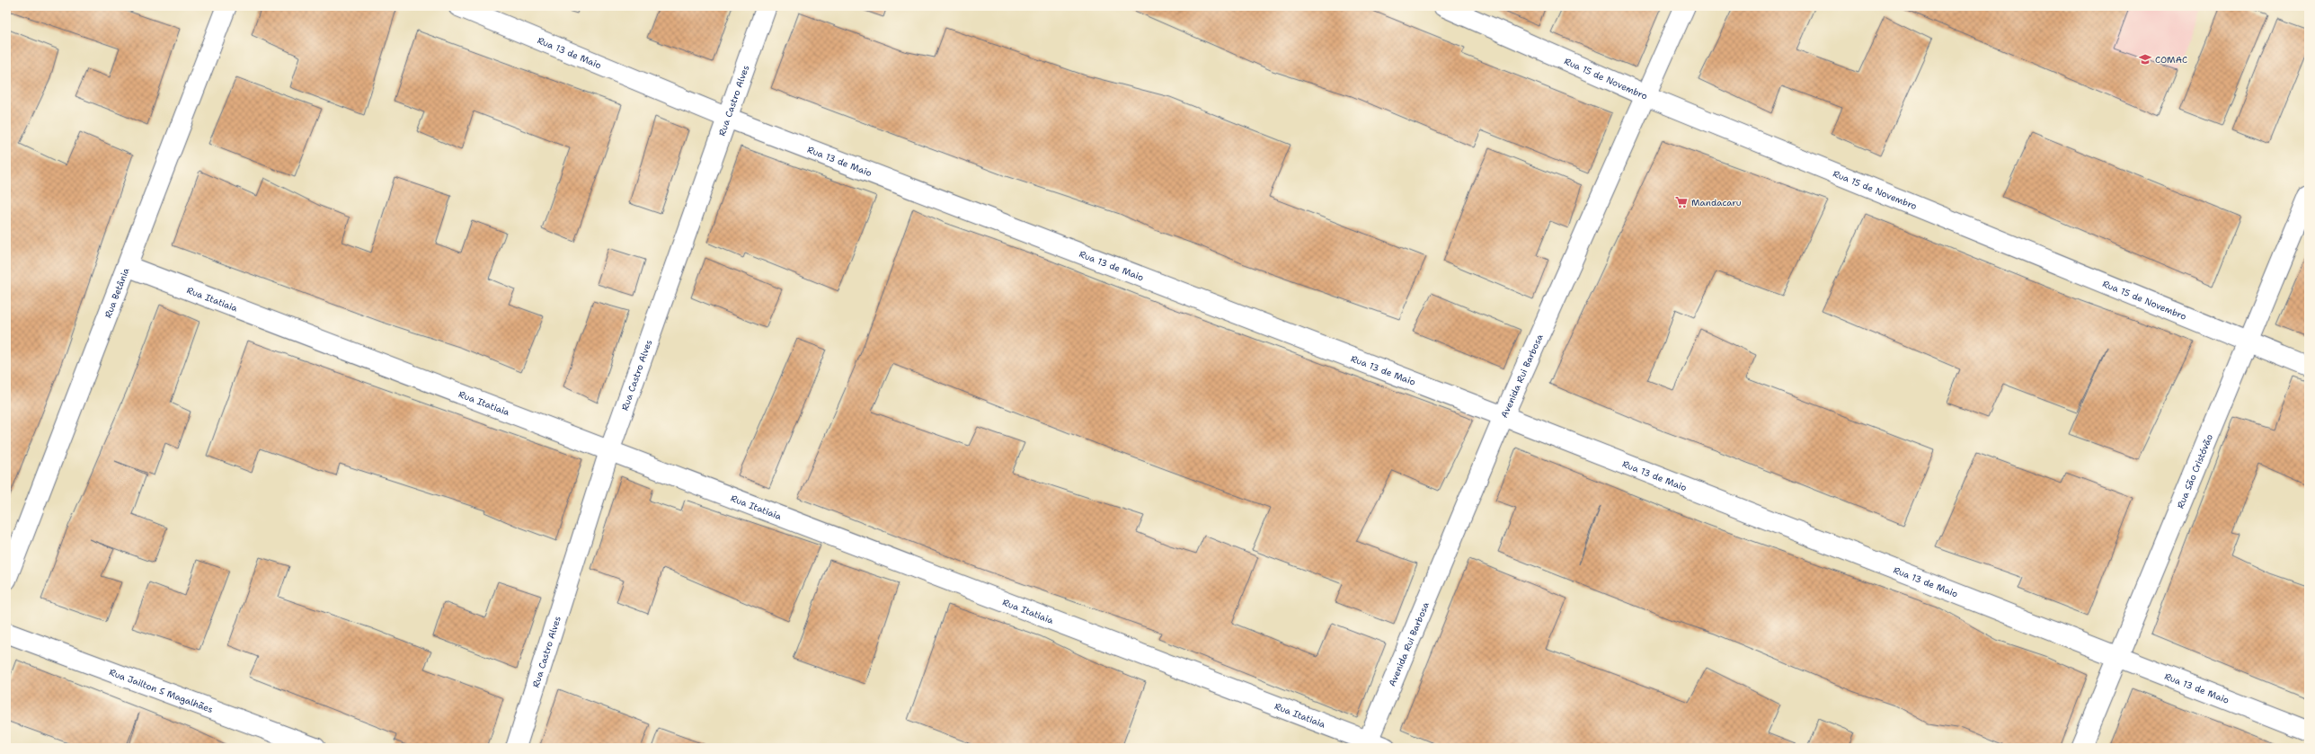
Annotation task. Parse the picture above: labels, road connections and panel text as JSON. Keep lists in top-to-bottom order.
{
  "streets": {
    "street": [
      "Rua 13 de Maio",
      "Rua 15 de Novembro",
      "Rua Castro Alves",
      "Rua Betânia",
      "Rua Itatiaia",
      "Avenida Rui Barbosa",
      "Rua São Cristóvão",
      "Rua Jailton S Magalhães"
    ]
  },
  "crossings": [
    ["Rua 13 de Maio", "Rua Castro Alves"],
    ["Rua 13 de Maio", "Avenida Rui Barbosa"],
    ["Rua 13 de Maio", "Rua São Cristóvão"],
    ["Rua 15 de Novembro", "Avenida Rui Barbosa"],
    ["Rua 15 de Novembro", "Rua São Cristóvão"],
    ["Rua Castro Alves", "Rua Itatiaia"],
    ["Rua Betânia", "Rua Itatiaia"],
    ["Rua Itatiaia", "Avenida Rui Barbosa"]
  ],
  "places": {
    "school or university": ["COMAC"],
    "supermarket": ["Mandacaru"]
  }
}
